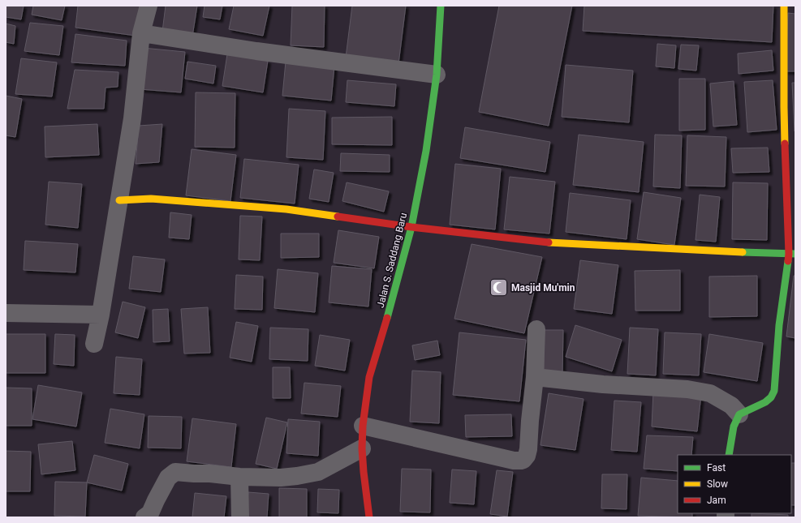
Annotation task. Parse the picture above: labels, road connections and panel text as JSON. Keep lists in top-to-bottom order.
{
  "streets": {
    "street": ["Jalan S. Saddang Baru"]
  },
  "places": {
    "mosque": ["Masjid Mu'min"]
  },
  "legend": ["Fast", "Slow", "Jam"]
}
